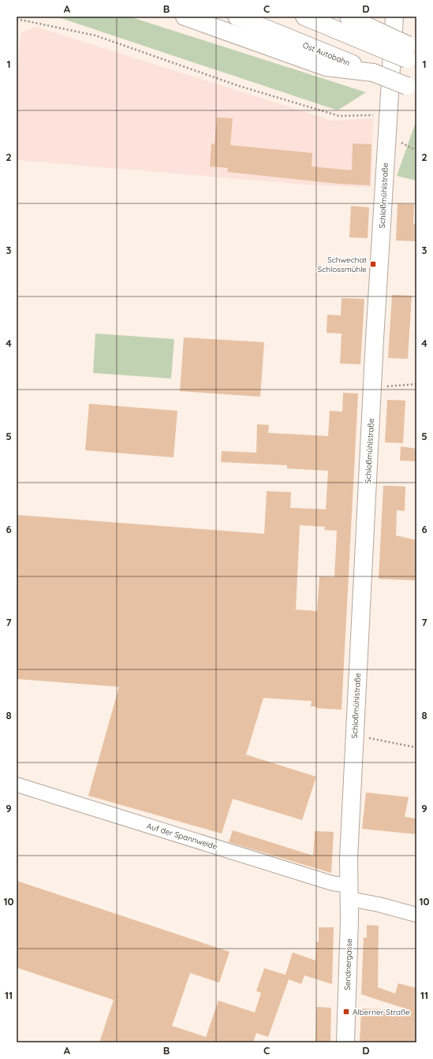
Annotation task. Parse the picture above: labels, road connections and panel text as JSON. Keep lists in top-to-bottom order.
{
  "streets": {
    "main road": ["Ost Autobahn", "Schloßmühlstraße", "Sendnergasse"],
    "street": ["Auf der Spannweide"]
  },
  "crossings": [
    ["Schloßmühlstraße", "Auf der Spannweide"],
    ["Schloßmühlstraße", "Sendnergasse"],
    ["Auf der Spannweide", "Sendnergasse"]
  ],
  "places": {
    "transit": ["Schwechat Schlossmühle", "Alberner Straße"]
  },
  "grid": {
    "columns": [
      "A",
      "B",
      "C",
      "D"
    ],
    "rows": [
      "1",
      "2",
      "3",
      "4",
      "5",
      "6",
      "7",
      "8",
      "9",
      "10",
      "11"
    ]
  }
}
